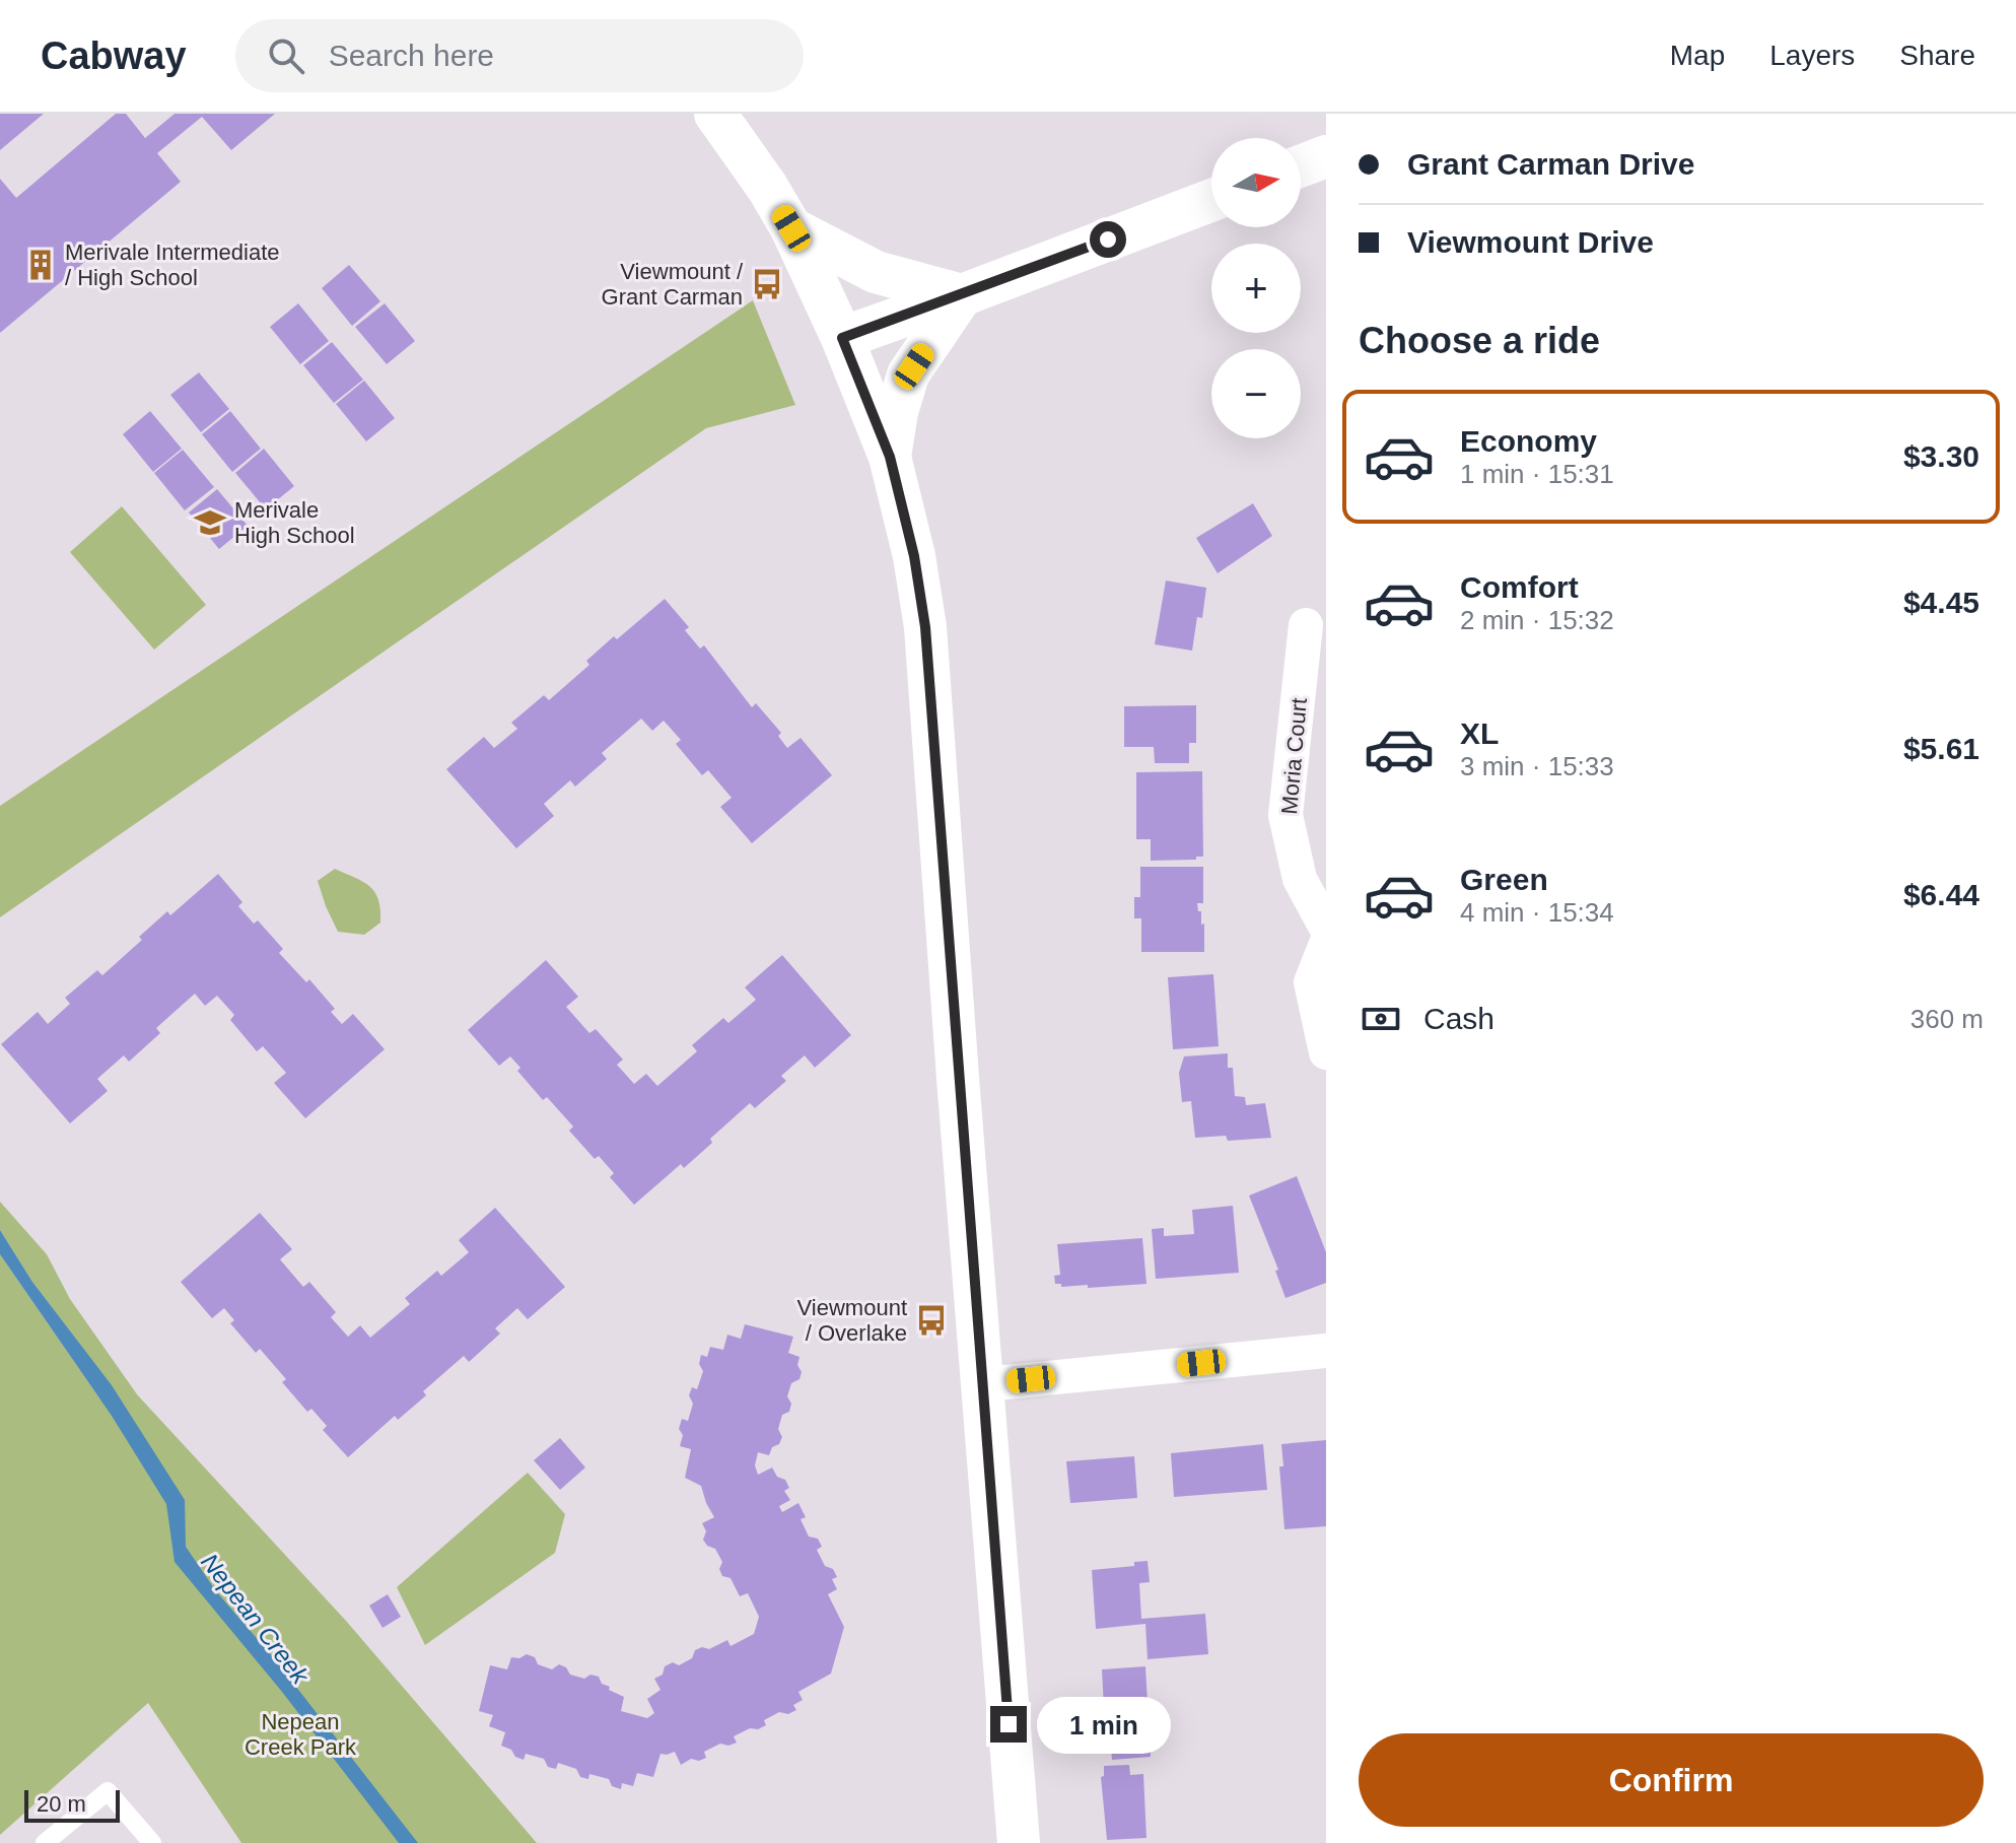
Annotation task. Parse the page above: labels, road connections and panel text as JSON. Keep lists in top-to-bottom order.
{
  "streets": {
    "street": ["Moria Court"]
  },
  "water": ["Nepean Creek"],
  "parks": ["Nepean Creek Park"],
  "places": {
    "building": ["Merivale Intermediate / High School"],
    "bus stop": ["Viewmount / Grant Carman", "Viewmount / Overlake"],
    "school or university": ["Merivale High School"]
  },
  "scale_bar": "20 m",
  "north": "right",
  "page": {
    "header": "Cabway",
    "search": "Search here",
    "nav": ["Map", "Layers", "Share"],
    "banner": ["Grant Carman Drive", "Viewmount Drive"],
    "map_buttons": ["+", "−"],
    "heading": "Choose a ride",
    "list": [
      {
        "name": "Economy",
        "note": "1 min · 15:31",
        "value": "$3.30"
      },
      {
        "name": "Comfort",
        "note": "2 min · 15:32",
        "value": "$4.45"
      },
      {
        "name": "XL",
        "note": "3 min · 15:33",
        "value": "$5.61"
      },
      {
        "name": "Green",
        "note": "4 min · 15:34",
        "value": "$6.44"
      }
    ],
    "pay": ["Cash", "360 m"],
    "bubble": "1 min",
    "buttons": "Confirm",
    "scale": "20 m"
  }
}
